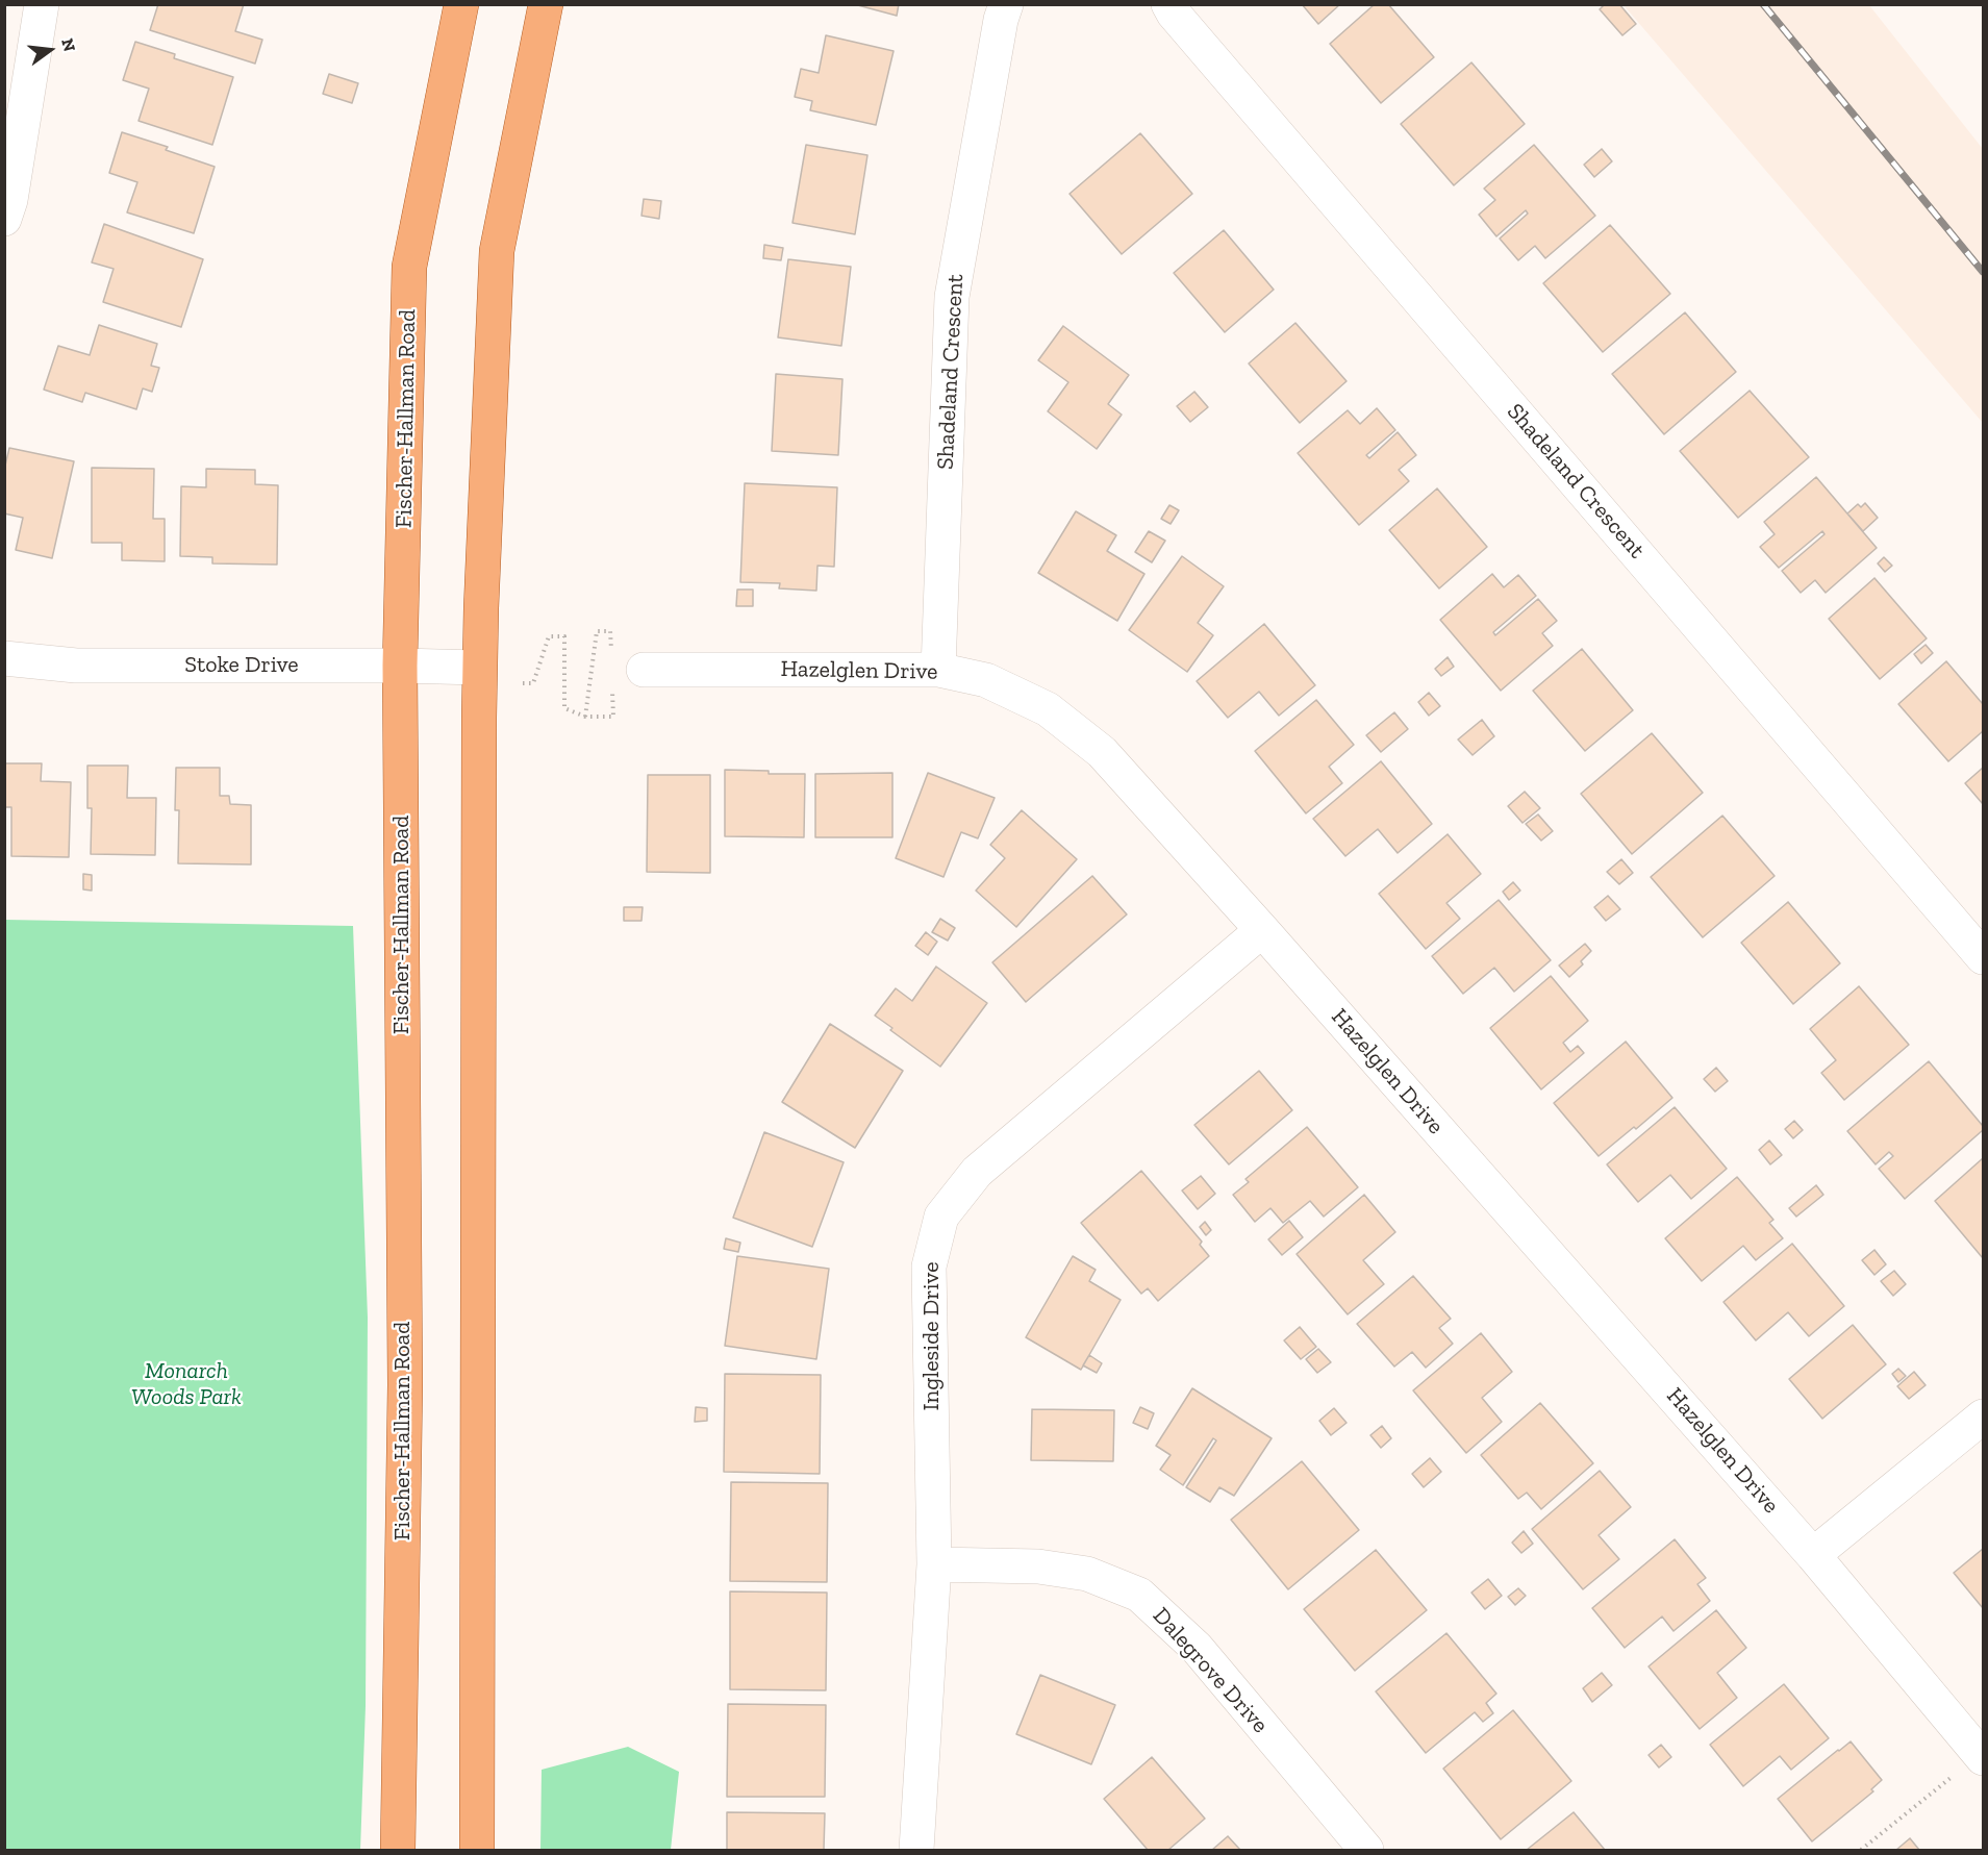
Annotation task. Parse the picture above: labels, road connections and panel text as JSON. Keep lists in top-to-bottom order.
{
  "streets": {
    "main road": ["Fischer-Hallman Road"],
    "street": [
      "Shadeland Crescent",
      "Stoke Drive",
      "Hazelglen Drive",
      "Ingleside Drive",
      "Dalegrove Drive"
    ]
  },
  "crossings": [
    ["Shadeland Crescent", "Hazelglen Drive"],
    ["Fischer-Hallman Road", "Stoke Drive"],
    ["Hazelglen Drive", "Ingleside Drive"],
    ["Ingleside Drive", "Dalegrove Drive"]
  ],
  "parks": ["Monarch Woods Park"],
  "north": "right"
}
